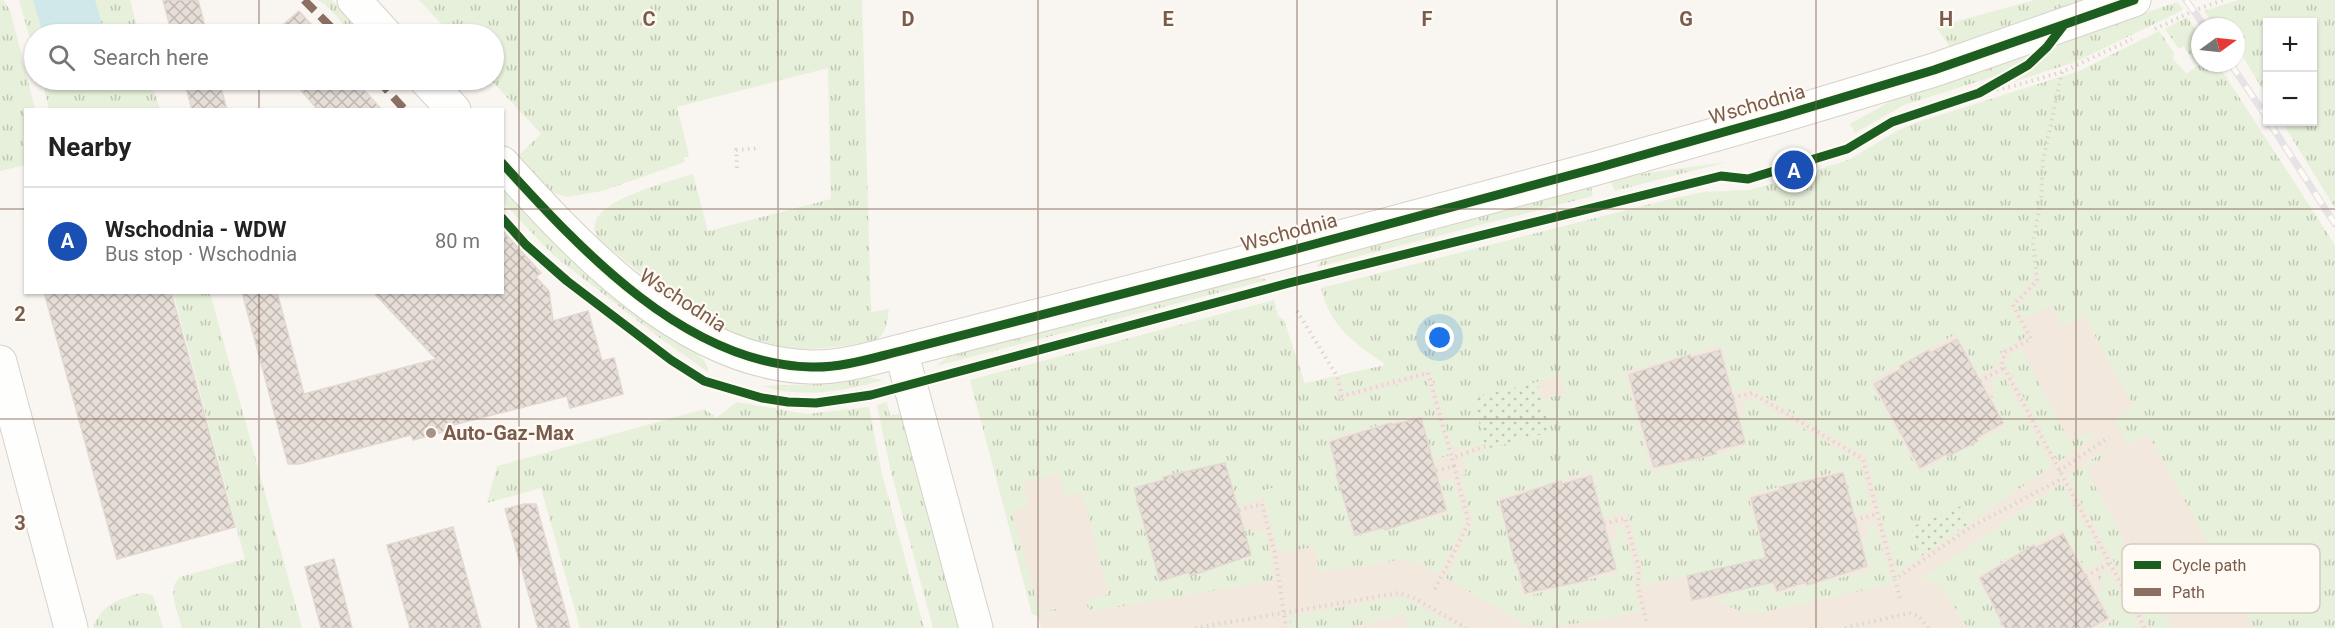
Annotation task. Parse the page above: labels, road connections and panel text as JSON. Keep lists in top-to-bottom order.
{
  "streets": {
    "street": ["Wschodnia"]
  },
  "places": ["Auto-Gaz-Max"],
  "legend": ["Cycle path", "Path"],
  "north": "right",
  "page": {
    "map_buttons": ["+", "−"],
    "search": "Search here",
    "heading": "Nearby",
    "pins": "A",
    "list": [
      {
        "mark": "A",
        "name": "Wschodnia - WDW",
        "note": "Bus stop · Wschodnia",
        "value": "80 m"
      }
    ]
  },
  "grid": {
    "columns": [
      "C",
      "D",
      "E",
      "F",
      "G",
      "H"
    ],
    "rows": ["2", "3"]
  }
}
